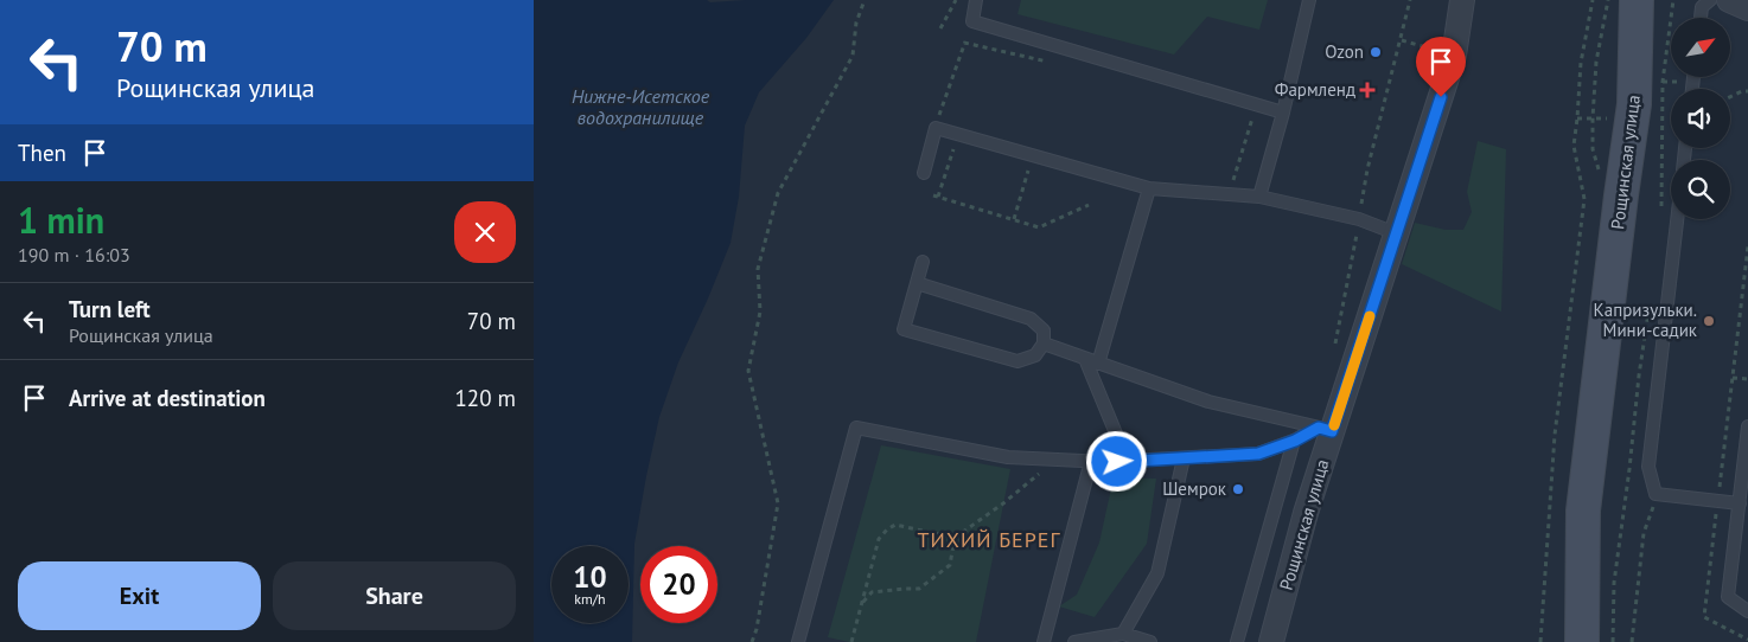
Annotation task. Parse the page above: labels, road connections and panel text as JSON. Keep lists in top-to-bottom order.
{
  "streets": {
    "street": ["Рощинская улица"]
  },
  "districts": ["ТИХИЙ БЕРЕГ"],
  "water": ["Нижне-Исетское водохранилище"],
  "places": {
    "other": ["Ozon", "Капризульки. Мини-садик", "Шемрок"],
    "health": ["Фармленд"]
  },
  "north": "top right",
  "page": {
    "turn": ["70 m", "Рощинская улица"],
    "then": "Then",
    "heading": ["1 min", "190 m · 16:03"],
    "list": [
      {
        "name": "Turn left",
        "note": "Рощинская улица",
        "value": "70 m"
      },
      {
        "name": "Arrive at destination",
        "value": "120 m"
      }
    ],
    "speed": "10 km/h",
    "limit": "20",
    "buttons": ["Exit", "Share"]
  }
}
